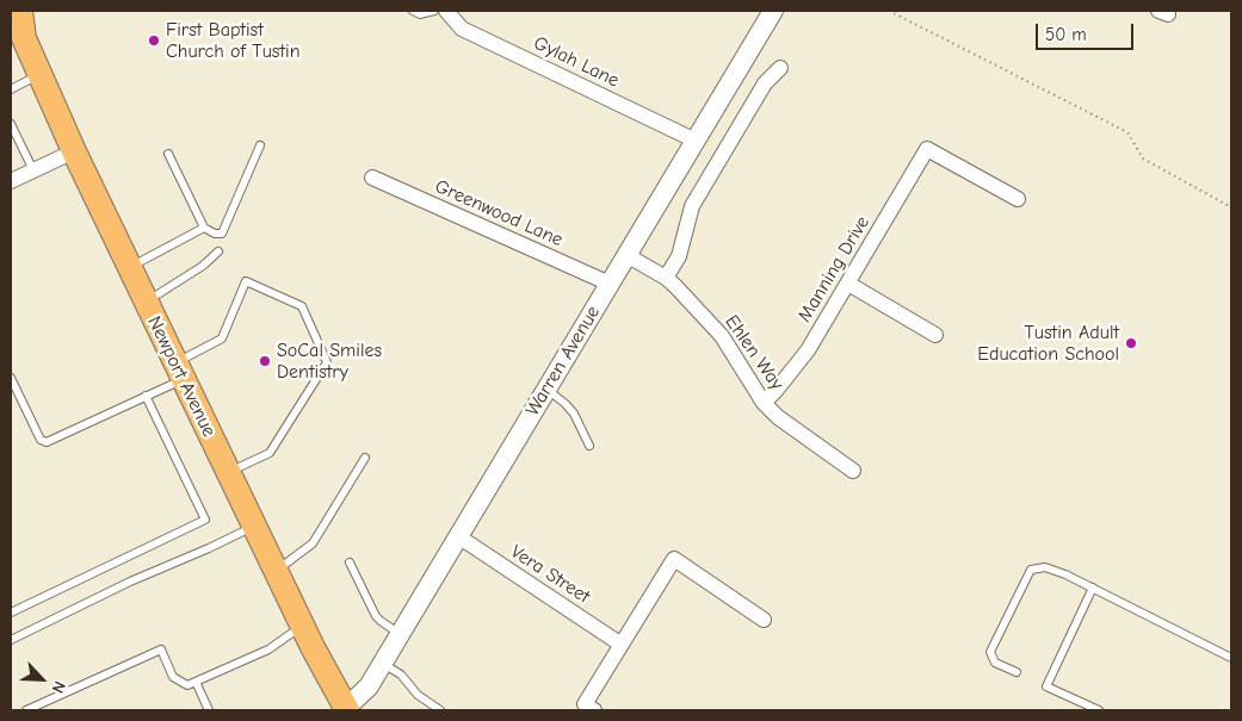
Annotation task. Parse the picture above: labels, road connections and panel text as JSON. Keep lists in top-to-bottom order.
{
  "streets": {
    "main road": ["Newport Avenue"],
    "street": [
      "Gylah Lane",
      "Greenwood Lane",
      "Manning Drive",
      "Ehlen Way",
      "Warren Avenue",
      "Vera Street"
    ]
  },
  "crossings": [
    ["Gylah Lane", "Warren Avenue"],
    ["Greenwood Lane", "Warren Avenue"],
    ["Manning Drive", "Ehlen Way"],
    ["Ehlen Way", "Warren Avenue"],
    ["Warren Avenue", "Newport Avenue"],
    ["Warren Avenue", "Vera Street"]
  ],
  "places": ["First Baptist Church of Tustin", "Tustin Adult Education School", "SoCal Smiles Dentistry"],
  "scale_bar": "50 m",
  "north": "bottom right"
}
